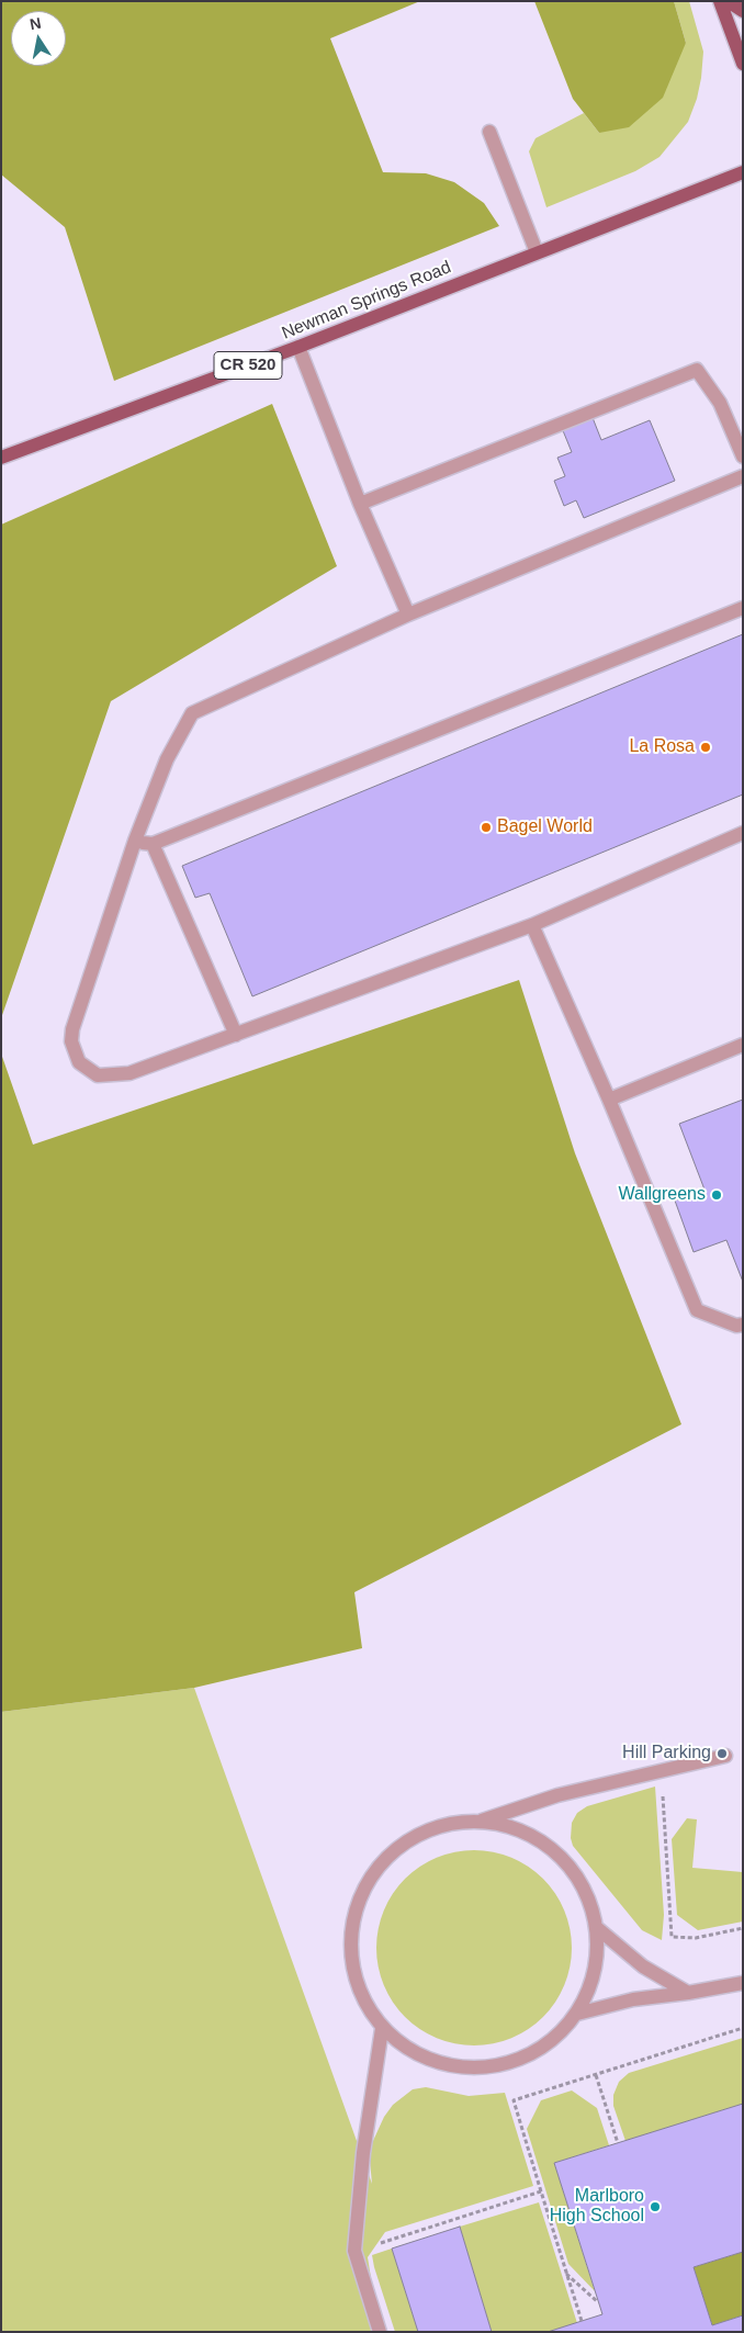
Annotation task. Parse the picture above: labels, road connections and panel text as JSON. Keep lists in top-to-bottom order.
{
  "streets": {
    "main road": ["Newman Springs Road", "CR 520"]
  },
  "places": [
    "La Rosa",
    "Bagel World",
    "Wallgreens",
    "Hill Parking",
    "Marlboro High School"
  ],
  "north": "top"
}
